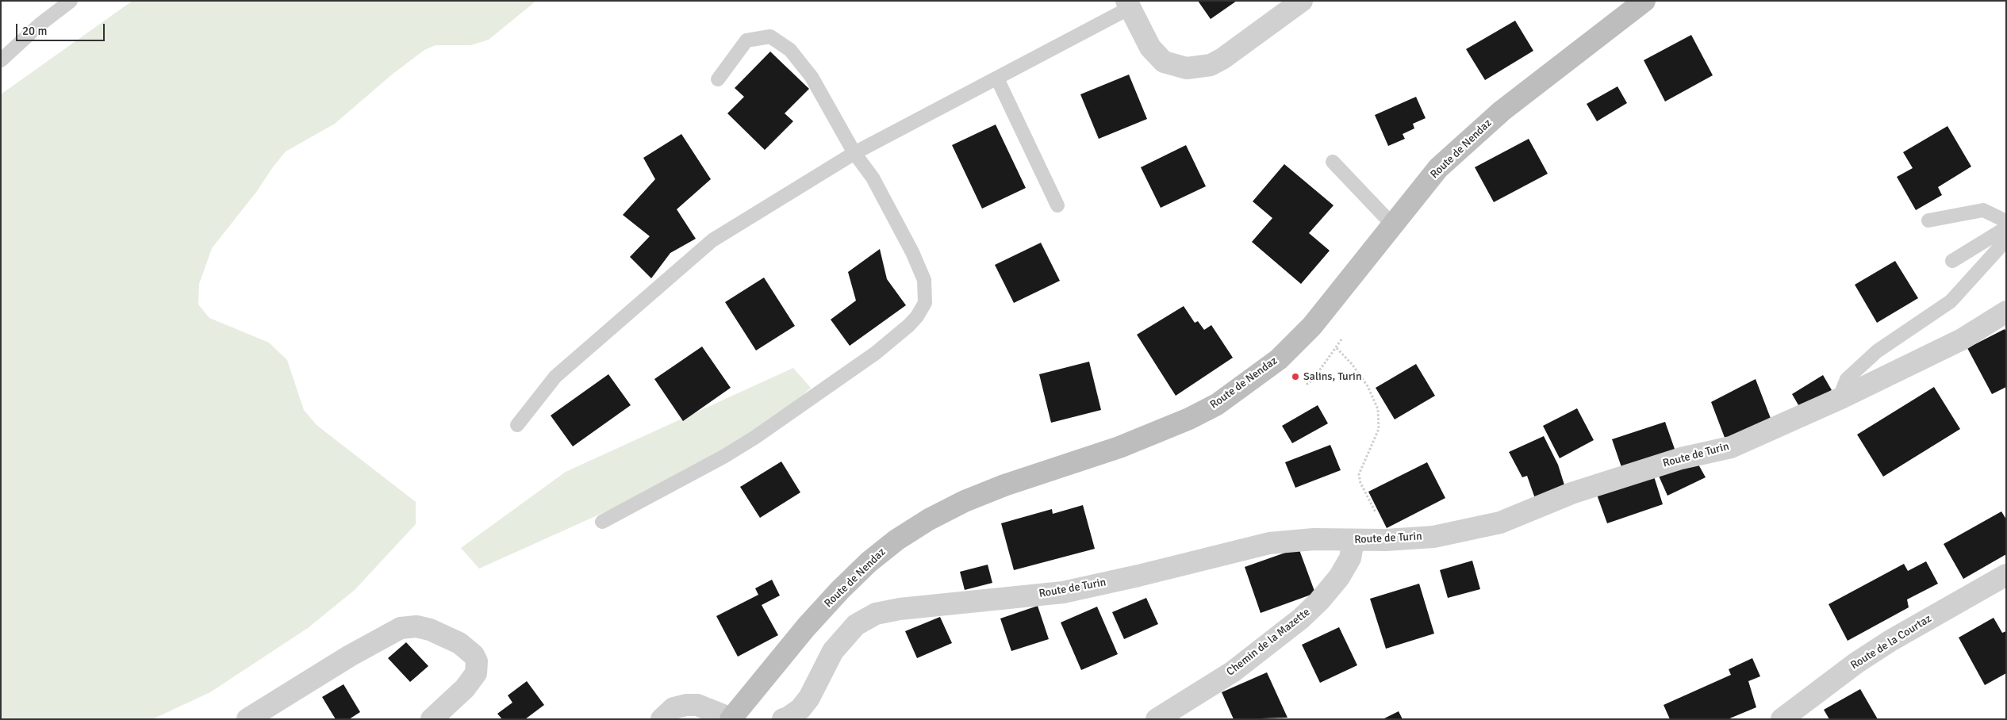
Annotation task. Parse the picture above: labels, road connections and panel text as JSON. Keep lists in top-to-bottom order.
{
  "streets": {
    "main road": ["Route de Nendaz"],
    "street": ["Route de Turin", "Chemin de la Mazette", "Route de la Courtaz"]
  },
  "crossings": [
    ["Route de Turin", "Chemin de la Mazette"]
  ],
  "places": ["Salins, Turin"],
  "scale_bar": "20 m"
}
